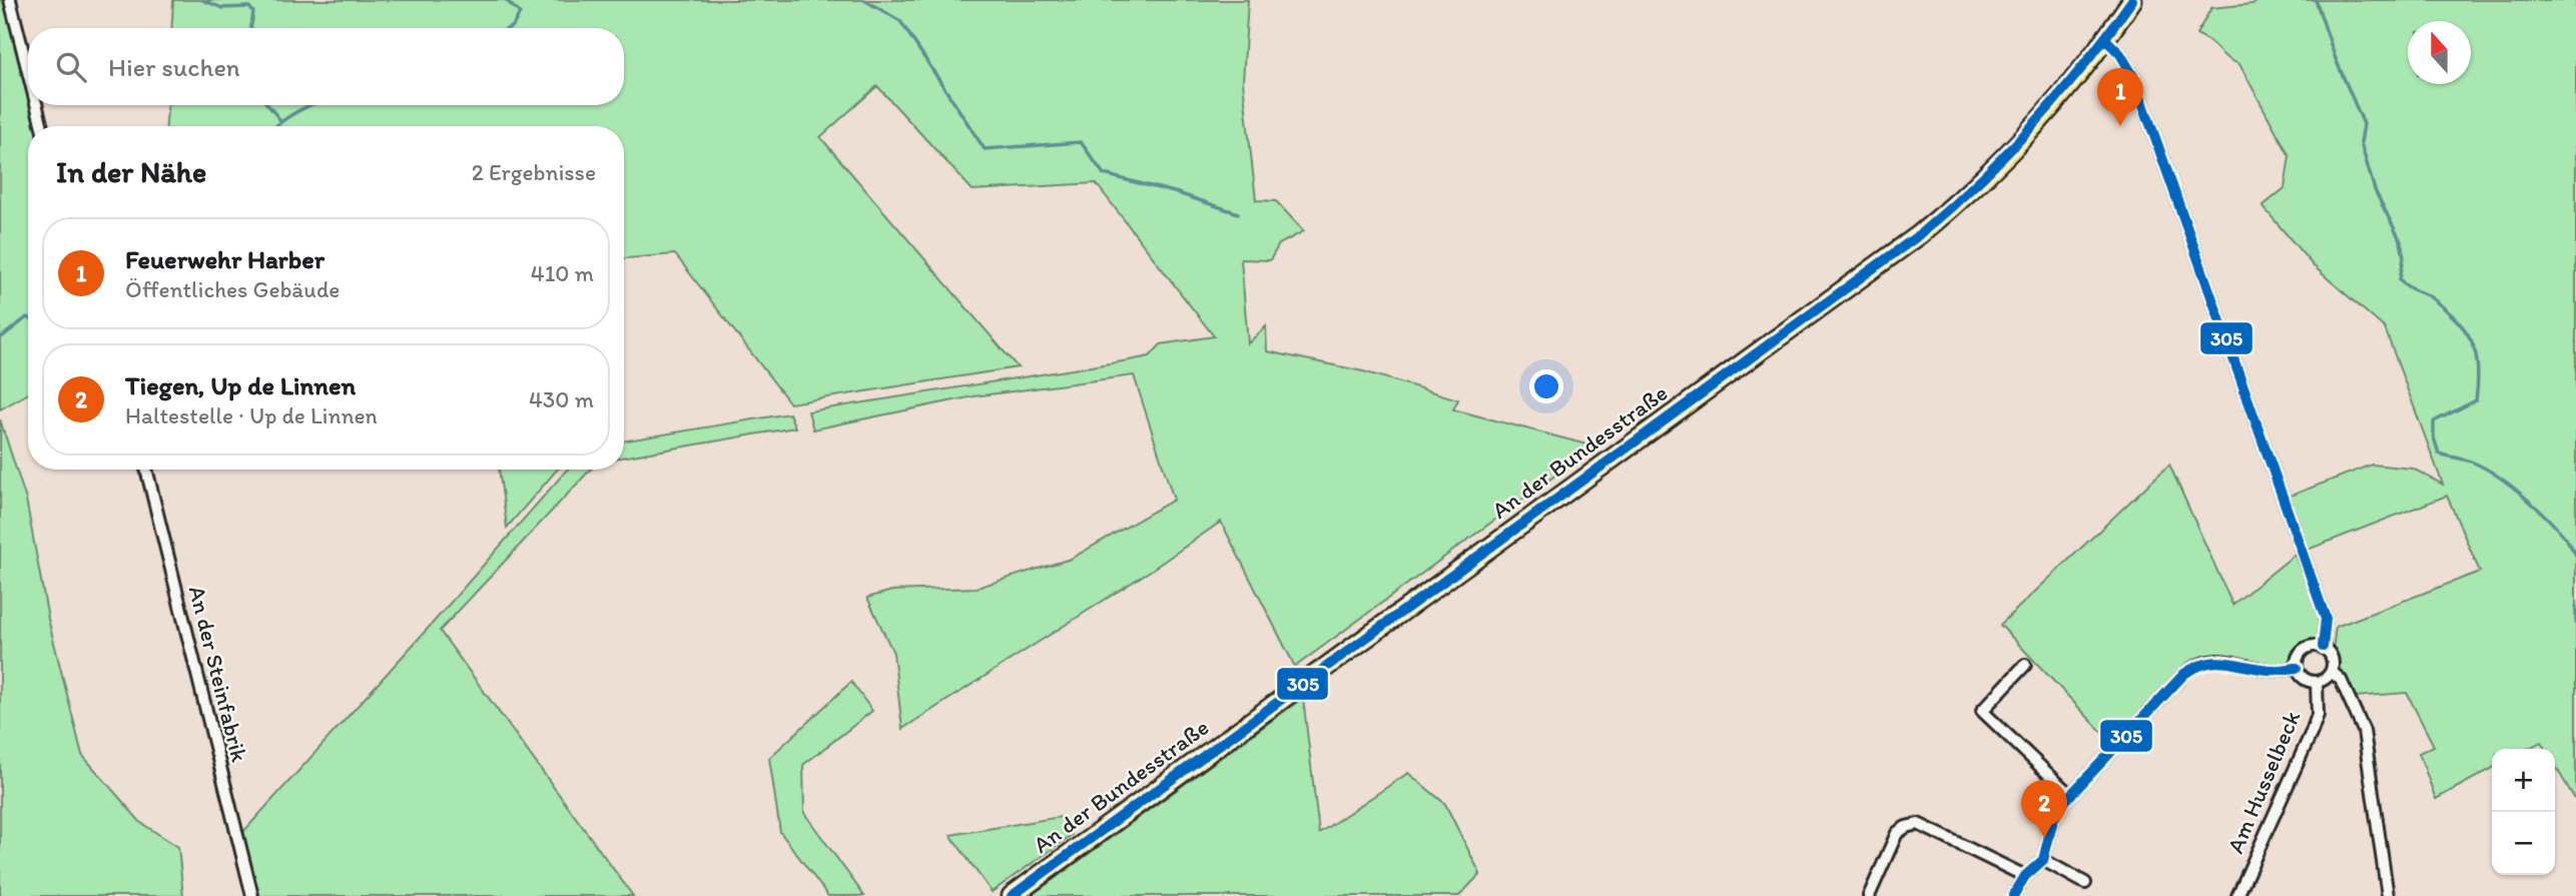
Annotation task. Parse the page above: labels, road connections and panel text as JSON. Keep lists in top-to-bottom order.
{
  "streets": {
    "main road": ["An der Bundesstraße"],
    "street": ["An der Steinfabrik", "Am Husselbeck"]
  },
  "lines": ["transit line 305"],
  "north": "top",
  "page": {
    "search": "Hier suchen",
    "pins": ["1", "2"],
    "heading": ["In der Nähe", "2 Ergebnisse"],
    "list": [
      {
        "mark": "1",
        "name": "Feuerwehr Harber",
        "note": "Öffentliches Gebäude",
        "value": "410 m"
      },
      {
        "mark": "2",
        "name": "Tiegen, Up de Linnen",
        "note": "Haltestelle · Up de Linnen",
        "value": "430 m"
      }
    ],
    "map_buttons": ["+", "−"]
  }
}
